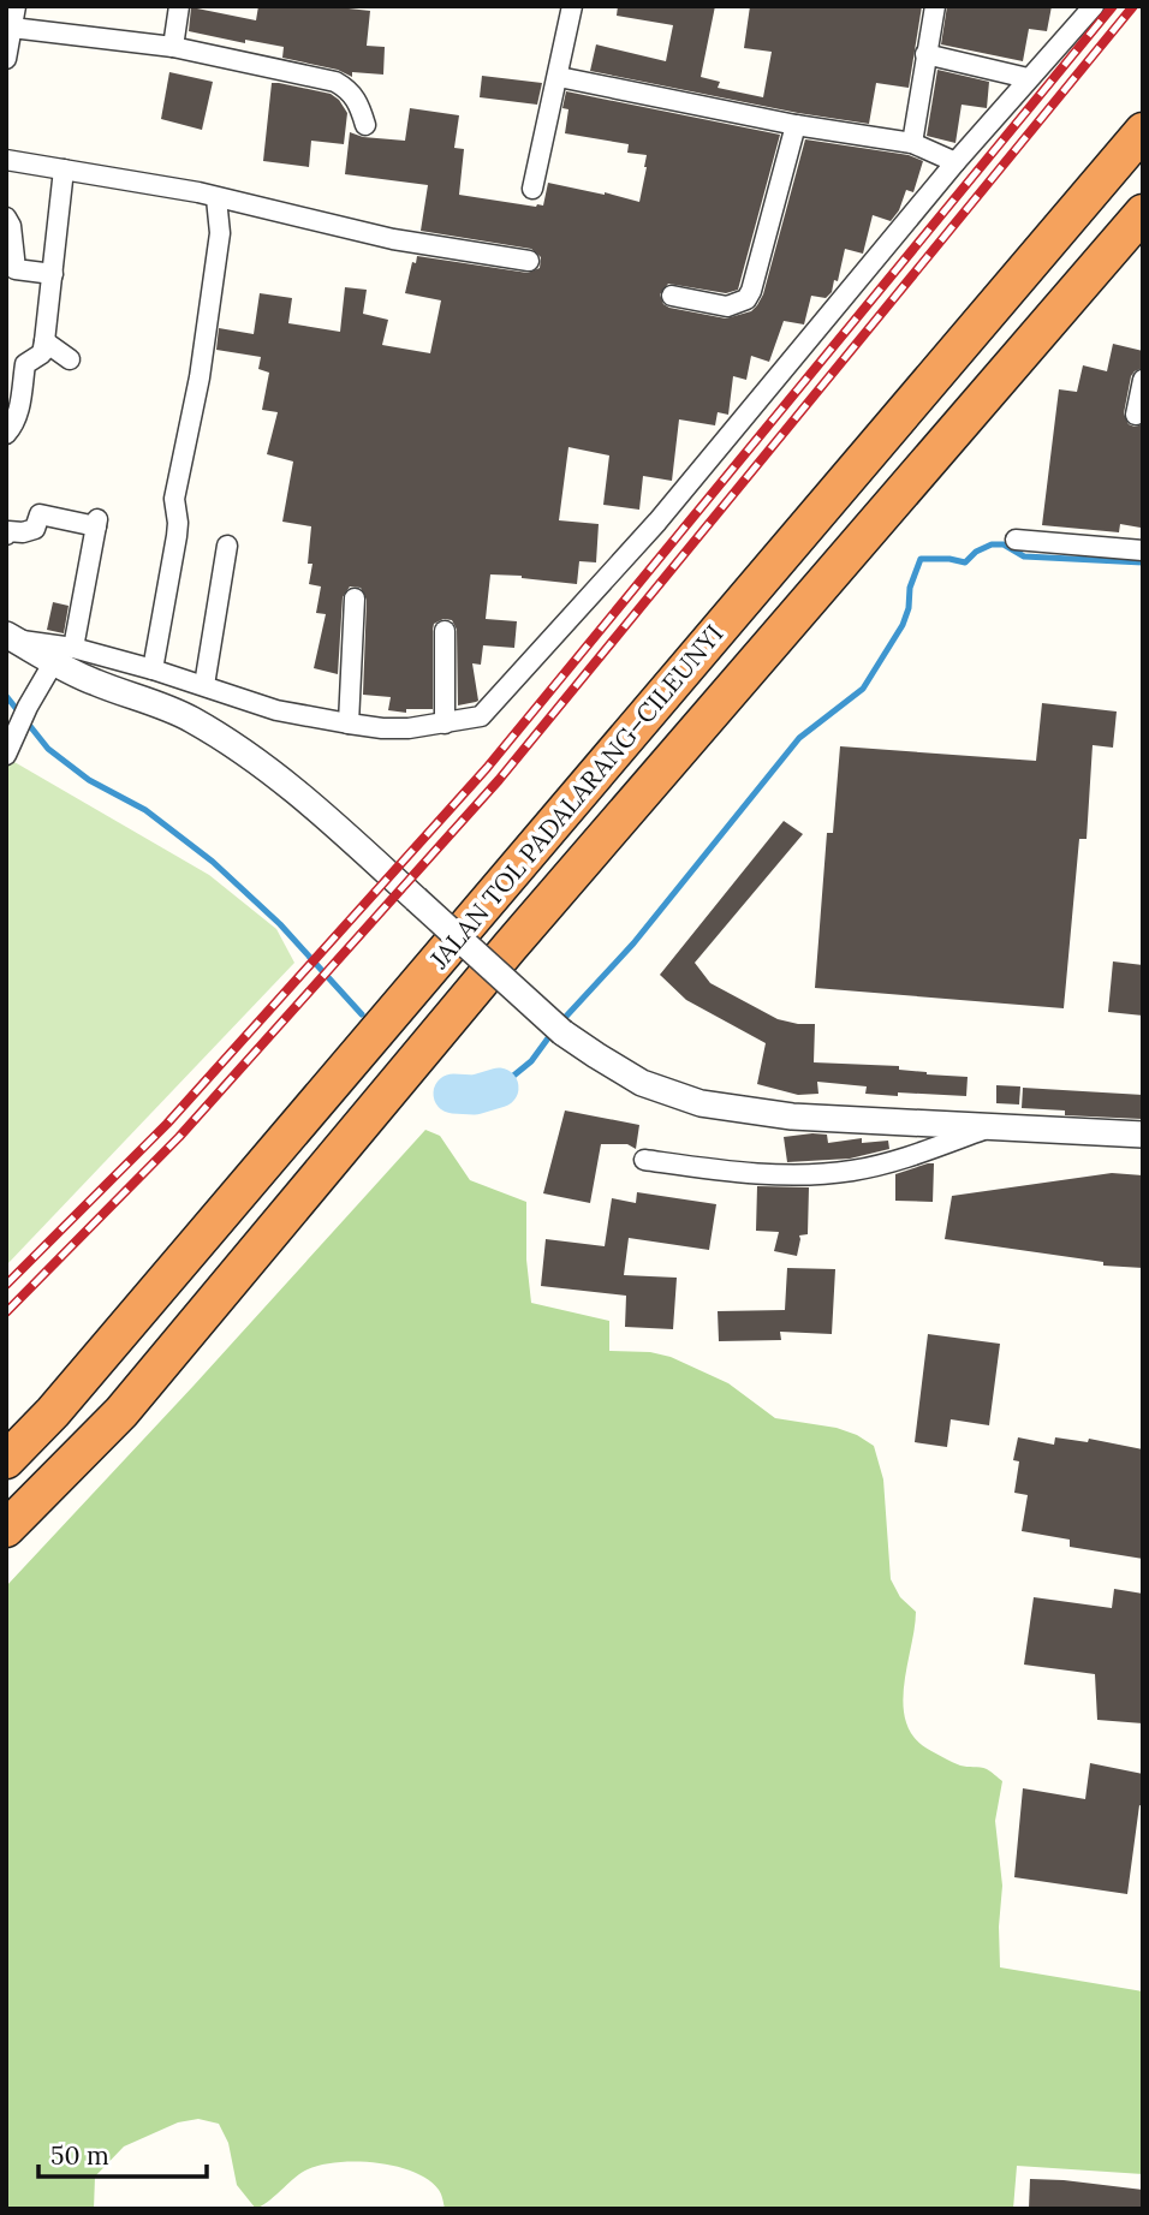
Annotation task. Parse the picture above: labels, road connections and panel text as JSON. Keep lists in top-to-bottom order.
{
  "streets": {
    "highway": ["JALAN TOL PADALARANG–CILEUNYI"]
  },
  "scale_bar": "50 m"
}
